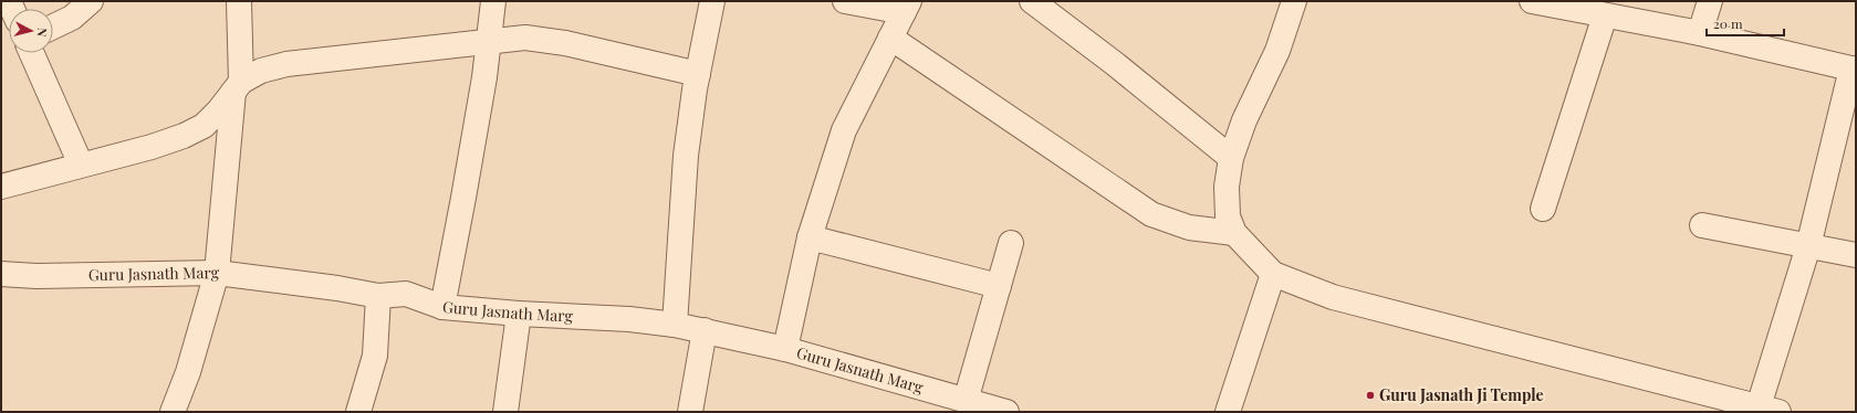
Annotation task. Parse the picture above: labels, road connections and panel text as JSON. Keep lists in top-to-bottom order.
{
  "streets": {
    "street": ["Guru Jasnath Marg"]
  },
  "places": ["Guru Jasnath Ji Temple"],
  "scale_bar": "20 m",
  "north": "right"
}
